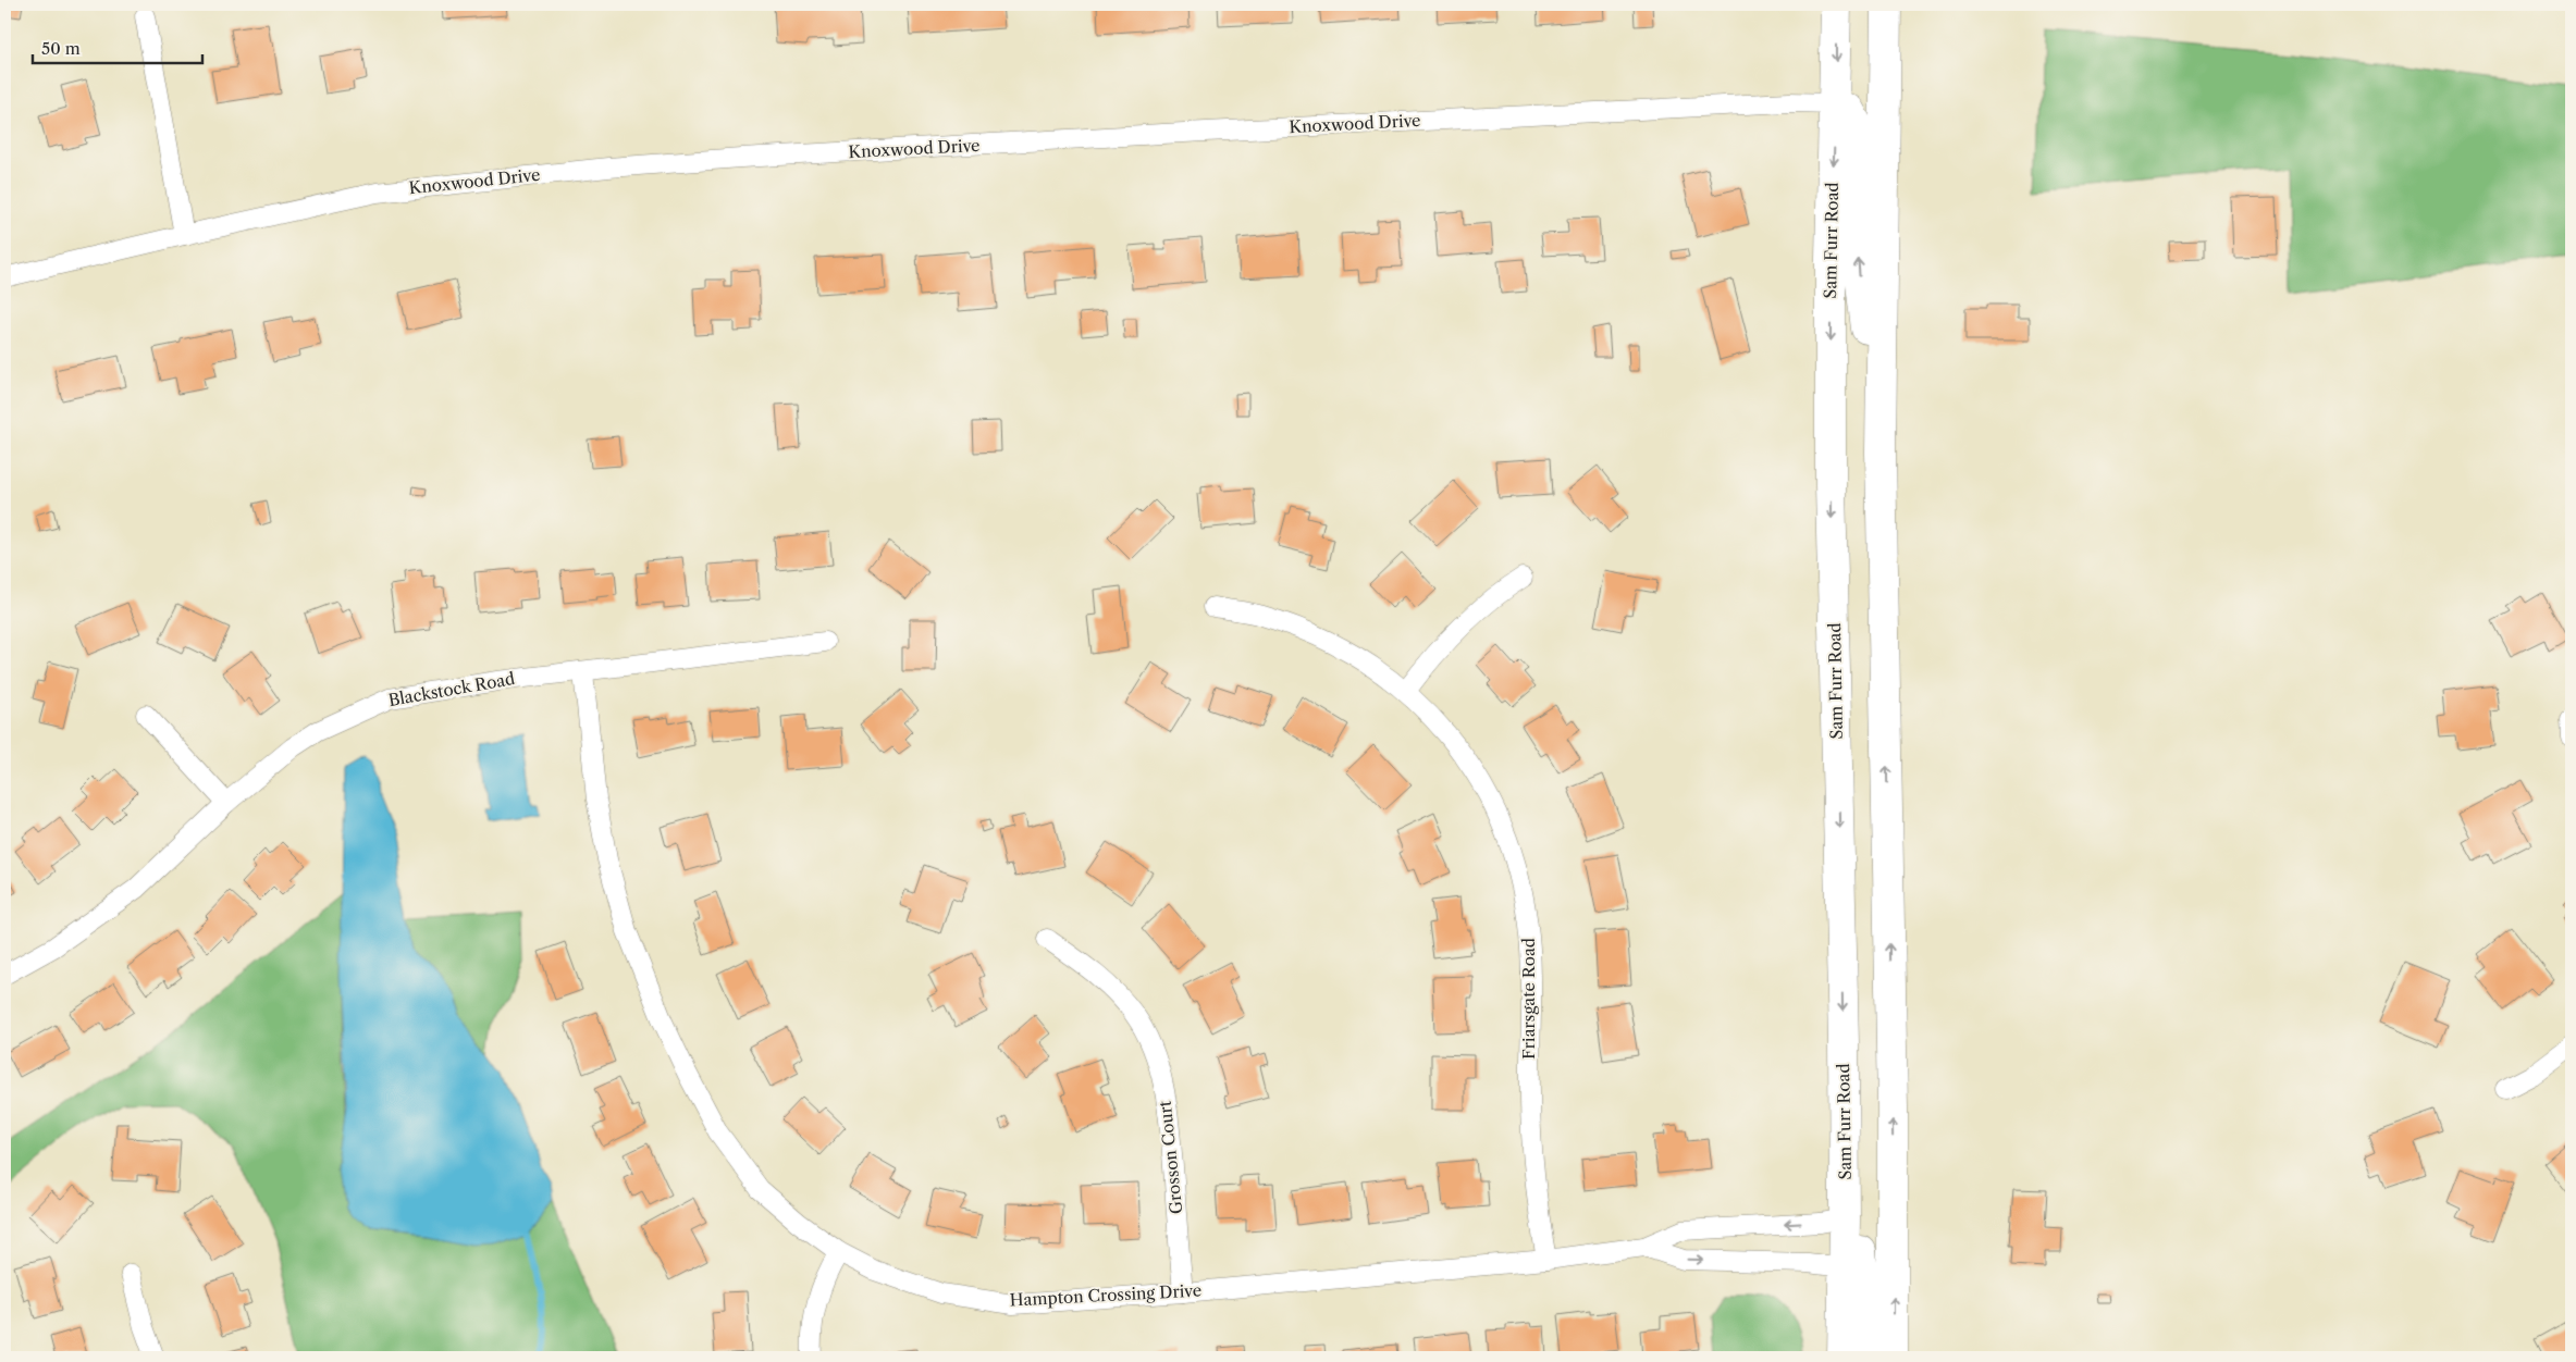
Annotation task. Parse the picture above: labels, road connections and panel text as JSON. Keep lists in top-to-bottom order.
{
  "streets": {
    "main road": ["Sam Furr Road"],
    "street": [
      "Knoxwood Drive",
      "Blackstock Road",
      "Friarsgate Road",
      "Grosson Court",
      "Hampton Crossing Drive"
    ]
  },
  "crossings": [
    ["Knoxwood Drive", "Sam Furr Road"],
    ["Sam Furr Road", "Hampton Crossing Drive"],
    ["Blackstock Road", "Hampton Crossing Drive"],
    ["Friarsgate Road", "Hampton Crossing Drive"],
    ["Grosson Court", "Hampton Crossing Drive"]
  ],
  "scale_bar": "50 m"
}
